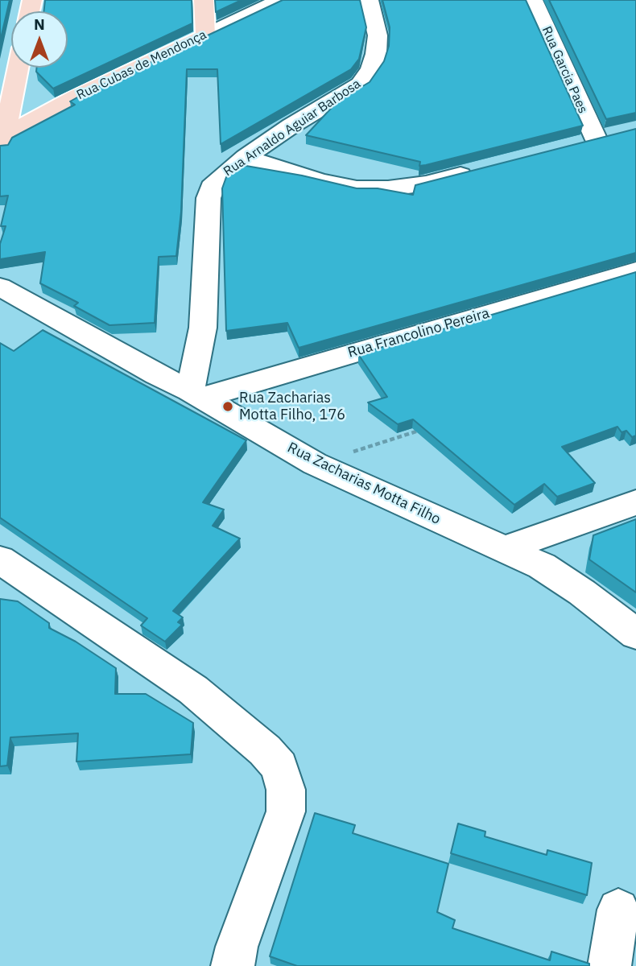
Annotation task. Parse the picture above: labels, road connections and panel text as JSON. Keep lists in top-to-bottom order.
{
  "streets": {
    "main road": ["Rua Cubas de Mendonça"],
    "street": [
      "Rua Garcia Paes",
      "Rua Arnaldo Aguiar Barbosa",
      "Rua Francolino Pereira",
      "Rua Zacharias Motta Filho"
    ]
  },
  "crossings": [
    ["Rua Arnaldo Aguiar Barbosa", "Rua Francolino Pereira"],
    ["Rua Arnaldo Aguiar Barbosa", "Rua Zacharias Motta Filho"],
    ["Rua Francolino Pereira", "Rua Zacharias Motta Filho"]
  ],
  "places": ["Rua Zacharias Motta Filho, 176"],
  "north": "top"
}
